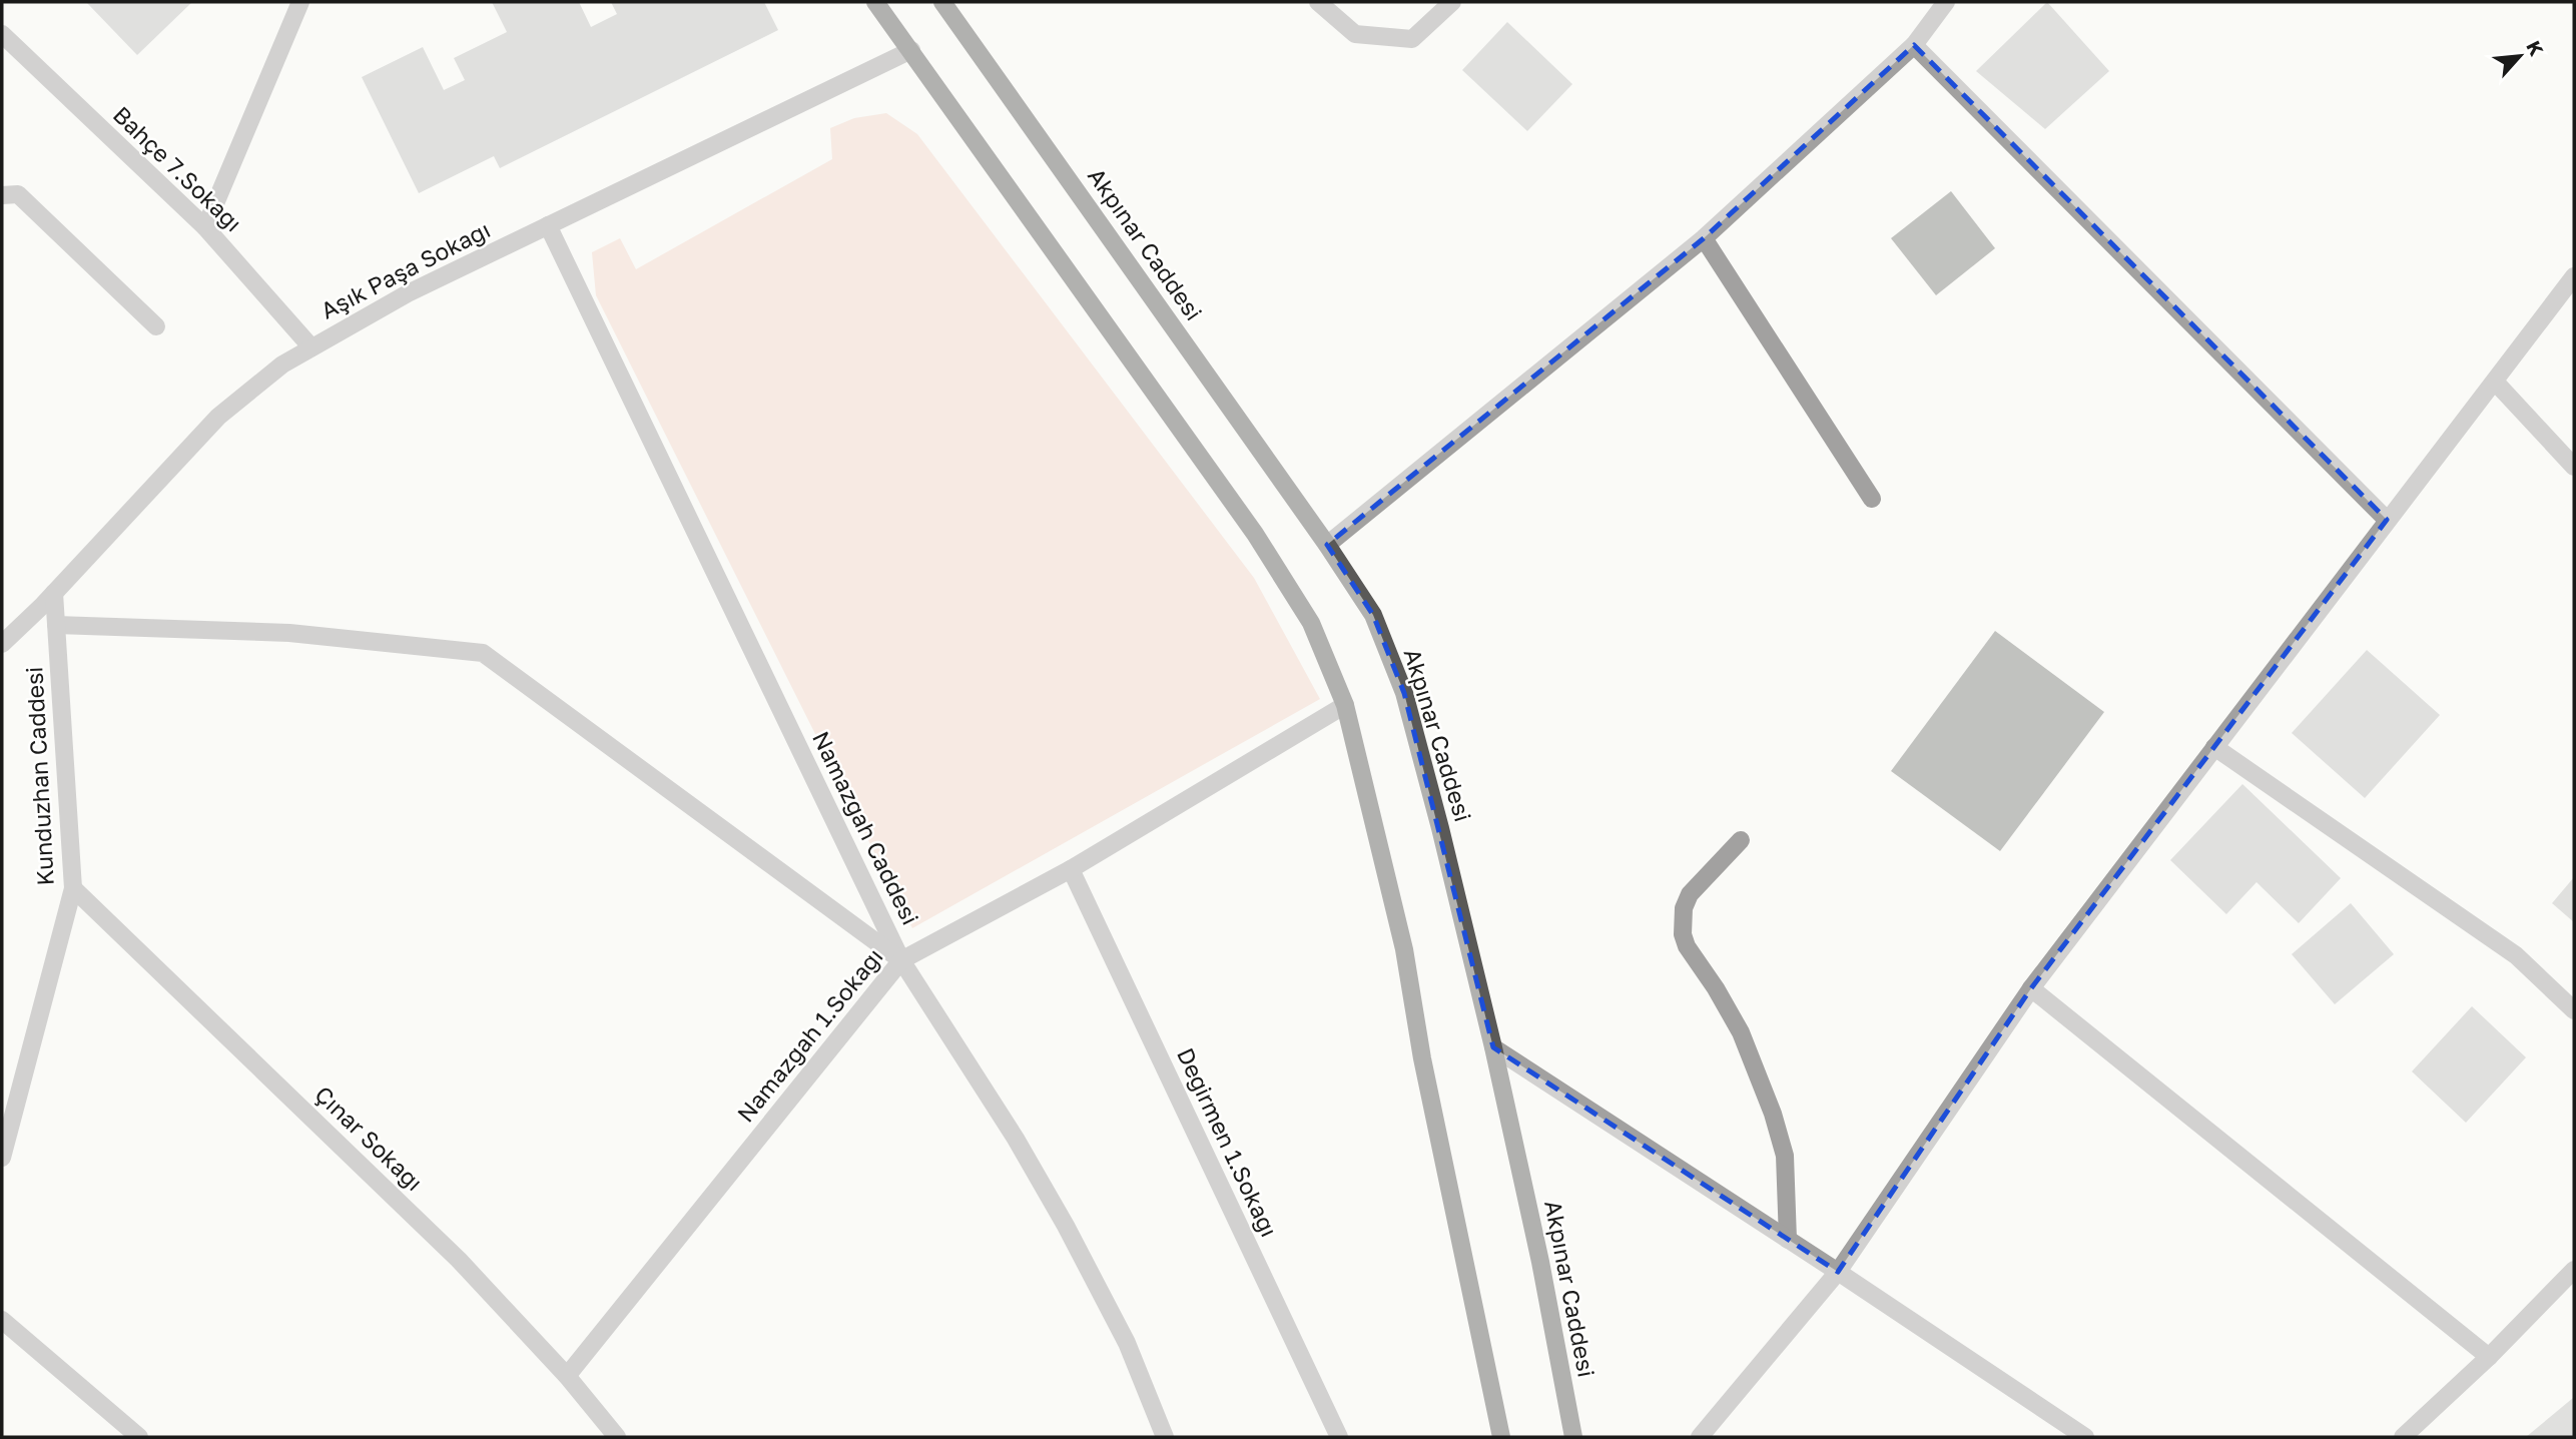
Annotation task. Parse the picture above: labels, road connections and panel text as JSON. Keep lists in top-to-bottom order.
{
  "streets": {
    "main road": ["Akpınar Caddesi"],
    "street": [
      "Bahçe 7.Sokağı",
      "Aşık Paşa Sokağı",
      "Kunduzhan Caddesi",
      "Namazgah Caddesi",
      "Namazgah 1.Sokağı",
      "Çınar Sokağı",
      "Değirmen 1.Sokağı"
    ]
  },
  "crossings": [
    ["Bahçe 7.Sokağı", "Aşık Paşa Sokağı"],
    ["Aşık Paşa Sokağı", "Kunduzhan Caddesi"],
    ["Aşık Paşa Sokağı", "Namazgah Caddesi"],
    ["Kunduzhan Caddesi", "Çınar Sokağı"],
    ["Namazgah Caddesi", "Namazgah 1.Sokağı"],
    ["Namazgah 1.Sokağı", "Çınar Sokağı"],
    ["Namazgah 1.Sokağı", "Değirmen 1.Sokağı"]
  ],
  "north": "top right"
}
